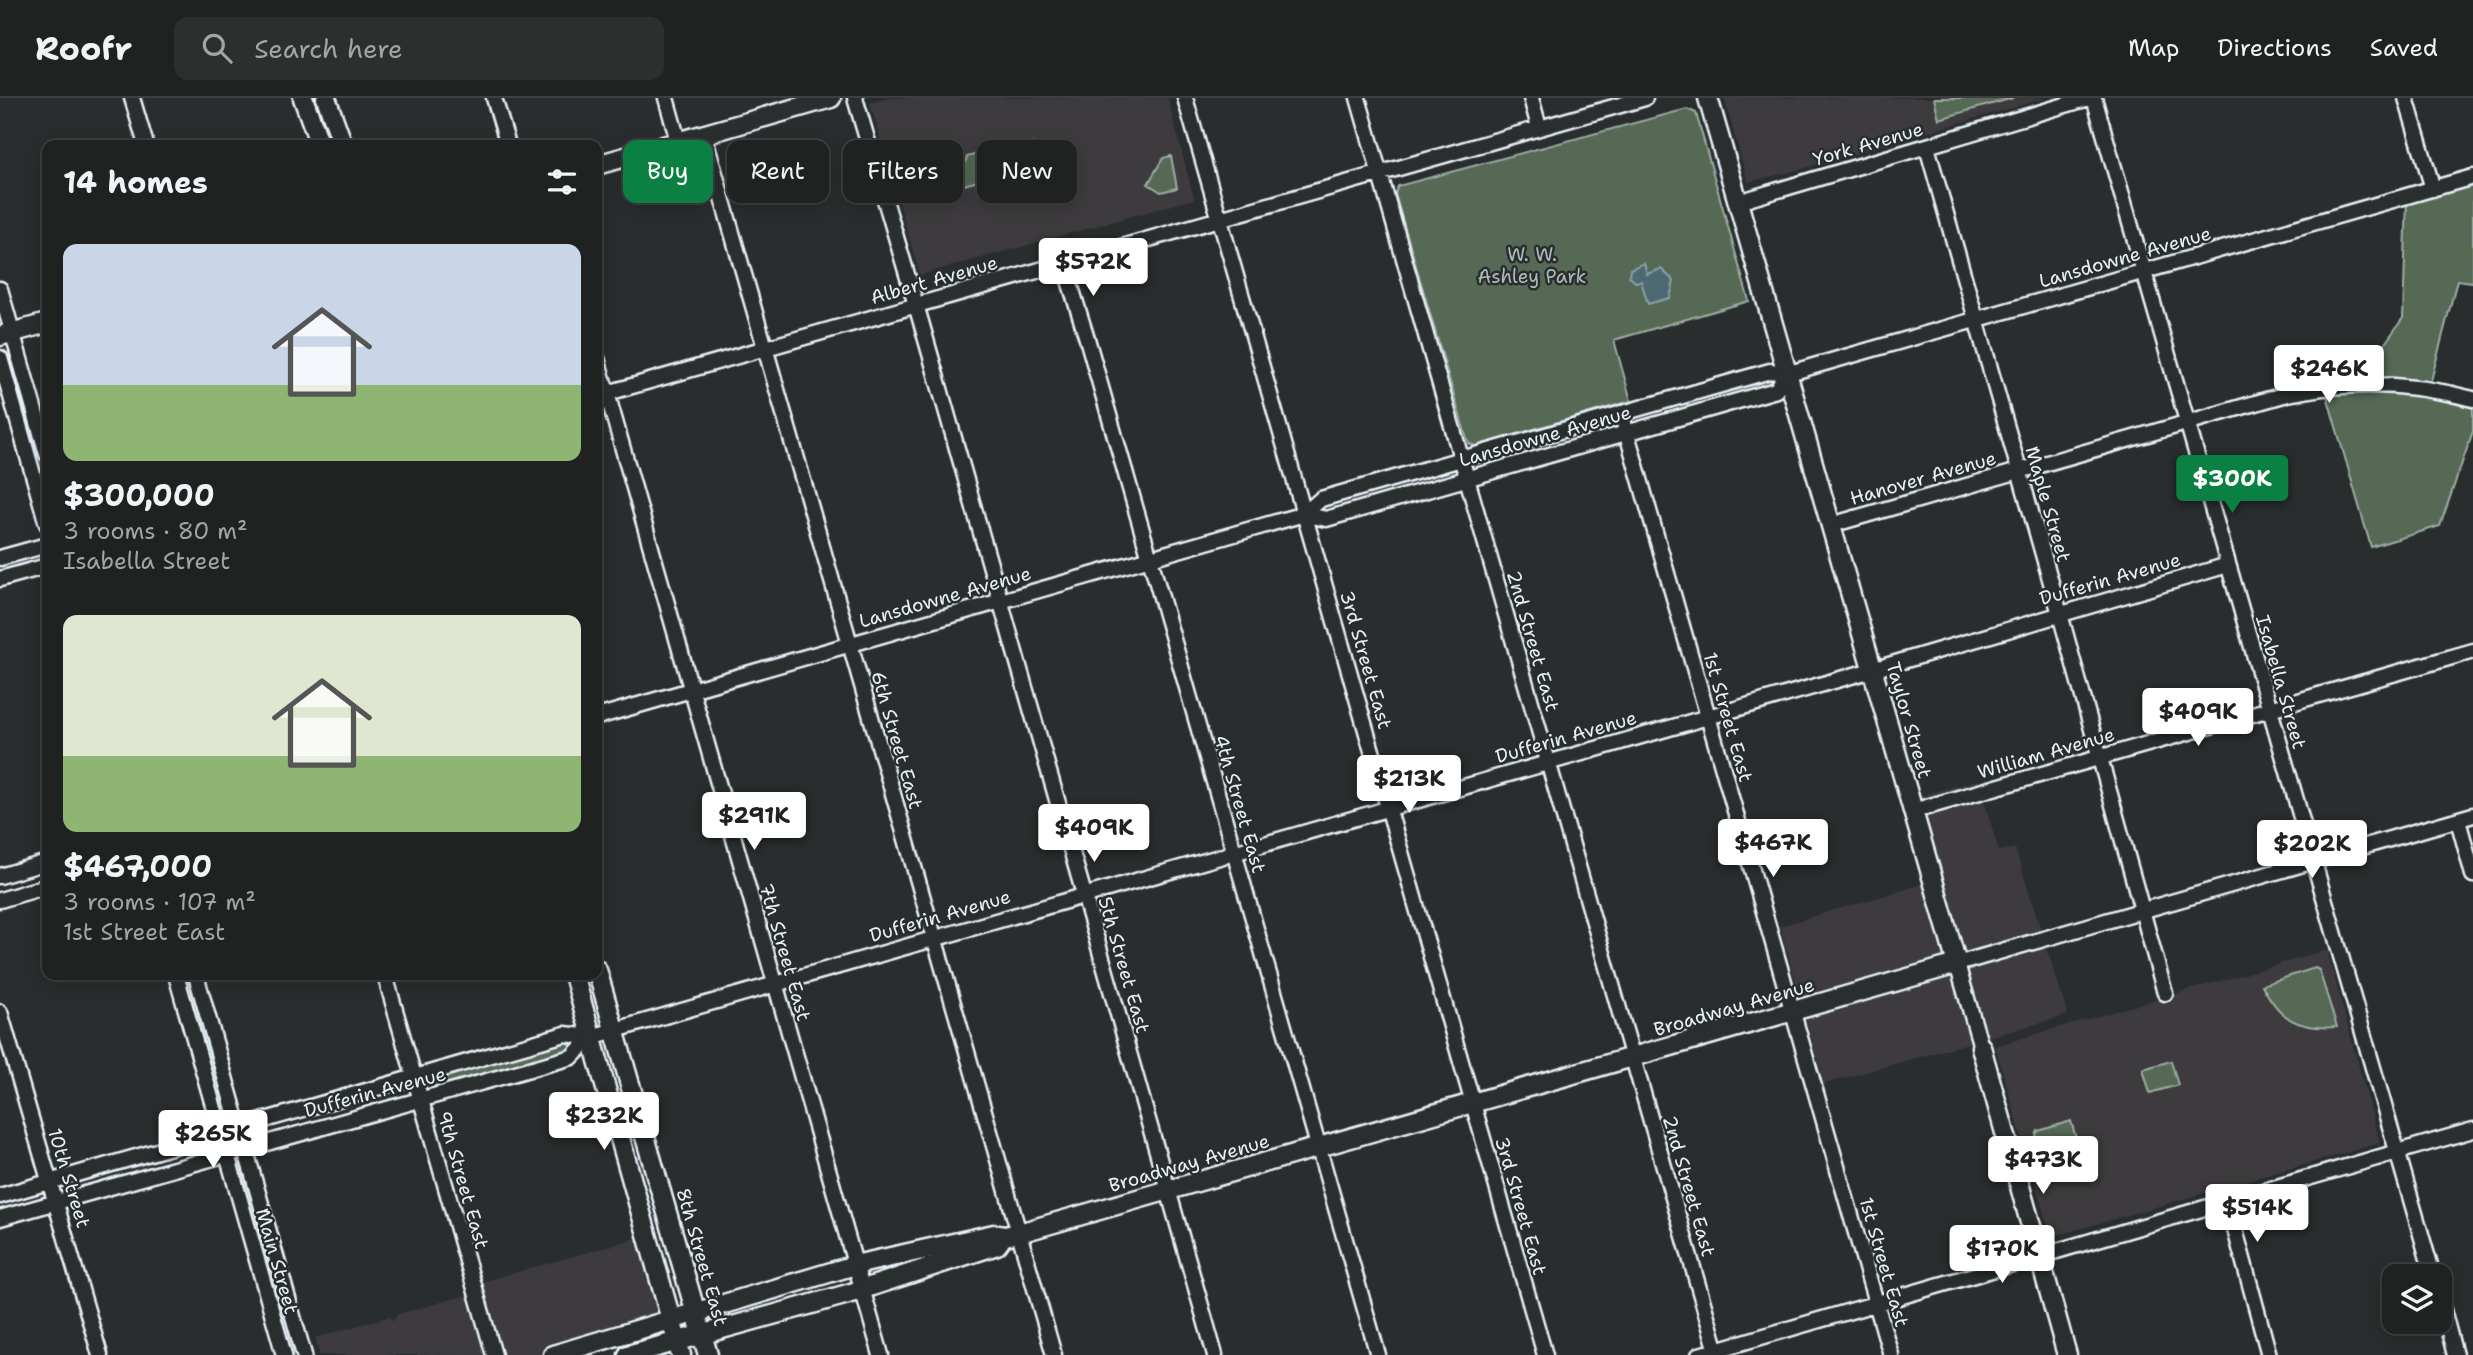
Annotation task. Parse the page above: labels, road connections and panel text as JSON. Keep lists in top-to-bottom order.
{
  "streets": {
    "main road": ["Taylor Street", "Broadway Avenue", "8th Street East"],
    "street": [
      "York Avenue",
      "Lansdowne Avenue",
      "Albert Avenue",
      "Hanover Avenue",
      "Maple Street",
      "Dufferin Avenue",
      "2nd Street East",
      "3rd Street East",
      "Isabella Street",
      "1st Street East",
      "6th Street East",
      "William Avenue",
      "4th Street East",
      "7th Street East",
      "5th Street East",
      "10th Street",
      "9th Street East",
      "Main Street"
    ]
  },
  "crossings": [
    ["York Avenue", "Maple Street"],
    ["York Avenue", "Isabella Street"],
    ["York Avenue", "Taylor Street"],
    ["Lansdowne Avenue", "Maple Street"],
    ["Lansdowne Avenue", "2nd Street East"],
    ["Lansdowne Avenue", "3rd Street East"],
    ["Lansdowne Avenue", "Isabella Street"],
    ["Lansdowne Avenue", "1st Street East"],
    ["Lansdowne Avenue", "Taylor Street"],
    ["Lansdowne Avenue", "6th Street East"],
    ["Lansdowne Avenue", "4th Street East"],
    ["Lansdowne Avenue", "7th Street East"],
    ["Lansdowne Avenue", "5th Street East"],
    ["Albert Avenue", "2nd Street East"],
    ["Albert Avenue", "3rd Street East"],
    ["Albert Avenue", "6th Street East"],
    ["Albert Avenue", "4th Street East"],
    ["Albert Avenue", "7th Street East"],
    ["Albert Avenue", "5th Street East"],
    ["Hanover Avenue", "Maple Street"],
    ["Hanover Avenue", "Isabella Street"],
    ["Hanover Avenue", "Taylor Street"],
    ["Maple Street", "Dufferin Avenue"],
    ["Maple Street", "William Avenue"],
    ["Maple Street", "Broadway Avenue"],
    ["Dufferin Avenue", "2nd Street East"],
    ["Dufferin Avenue", "3rd Street East"],
    ["Dufferin Avenue", "Isabella Street"],
    ["Dufferin Avenue", "1st Street East"],
    ["Dufferin Avenue", "Taylor Street"],
    ["Dufferin Avenue", "6th Street East"],
    ["Dufferin Avenue", "4th Street East"],
    ["Dufferin Avenue", "7th Street East"],
    ["Dufferin Avenue", "5th Street East"],
    ["Dufferin Avenue", "10th Street"],
    ["Dufferin Avenue", "9th Street East"],
    ["Dufferin Avenue", "8th Street East"],
    ["Dufferin Avenue", "Main Street"],
    ["2nd Street East", "Broadway Avenue"],
    ["3rd Street East", "Broadway Avenue"],
    ["Isabella Street", "William Avenue"],
    ["Isabella Street", "Broadway Avenue"],
    ["1st Street East", "Broadway Avenue"],
    ["Taylor Street", "William Avenue"],
    ["Taylor Street", "Broadway Avenue"],
    ["6th Street East", "Broadway Avenue"],
    ["4th Street East", "Broadway Avenue"],
    ["7th Street East", "Broadway Avenue"],
    ["5th Street East", "Broadway Avenue"],
    ["Broadway Avenue", "8th Street East"]
  ],
  "parks": ["W. W. Ashley Park"],
  "page": {
    "header": "Roofr",
    "search": "Search here",
    "nav": ["Map", "Directions", "Saved"],
    "chip": [
      "Buy",
      "Rent",
      "Filters",
      "New"
    ],
    "heading": "14 homes",
    "list": [
      {
        "name": "$300,000",
        "note": "3 rooms · 80 m² · Isabella Street"
      },
      {
        "name": "$467,000",
        "note": "3 rooms · 107 m² · 1st Street East"
      }
    ],
    "price": [
      "$572K",
      "$246K",
      "$300K",
      "$409K",
      "$213K",
      "$291K",
      "$409K",
      "$467K",
      "$202K",
      "$232K",
      "$265K",
      "$473K",
      "$514K",
      "$170K"
    ]
  }
}
